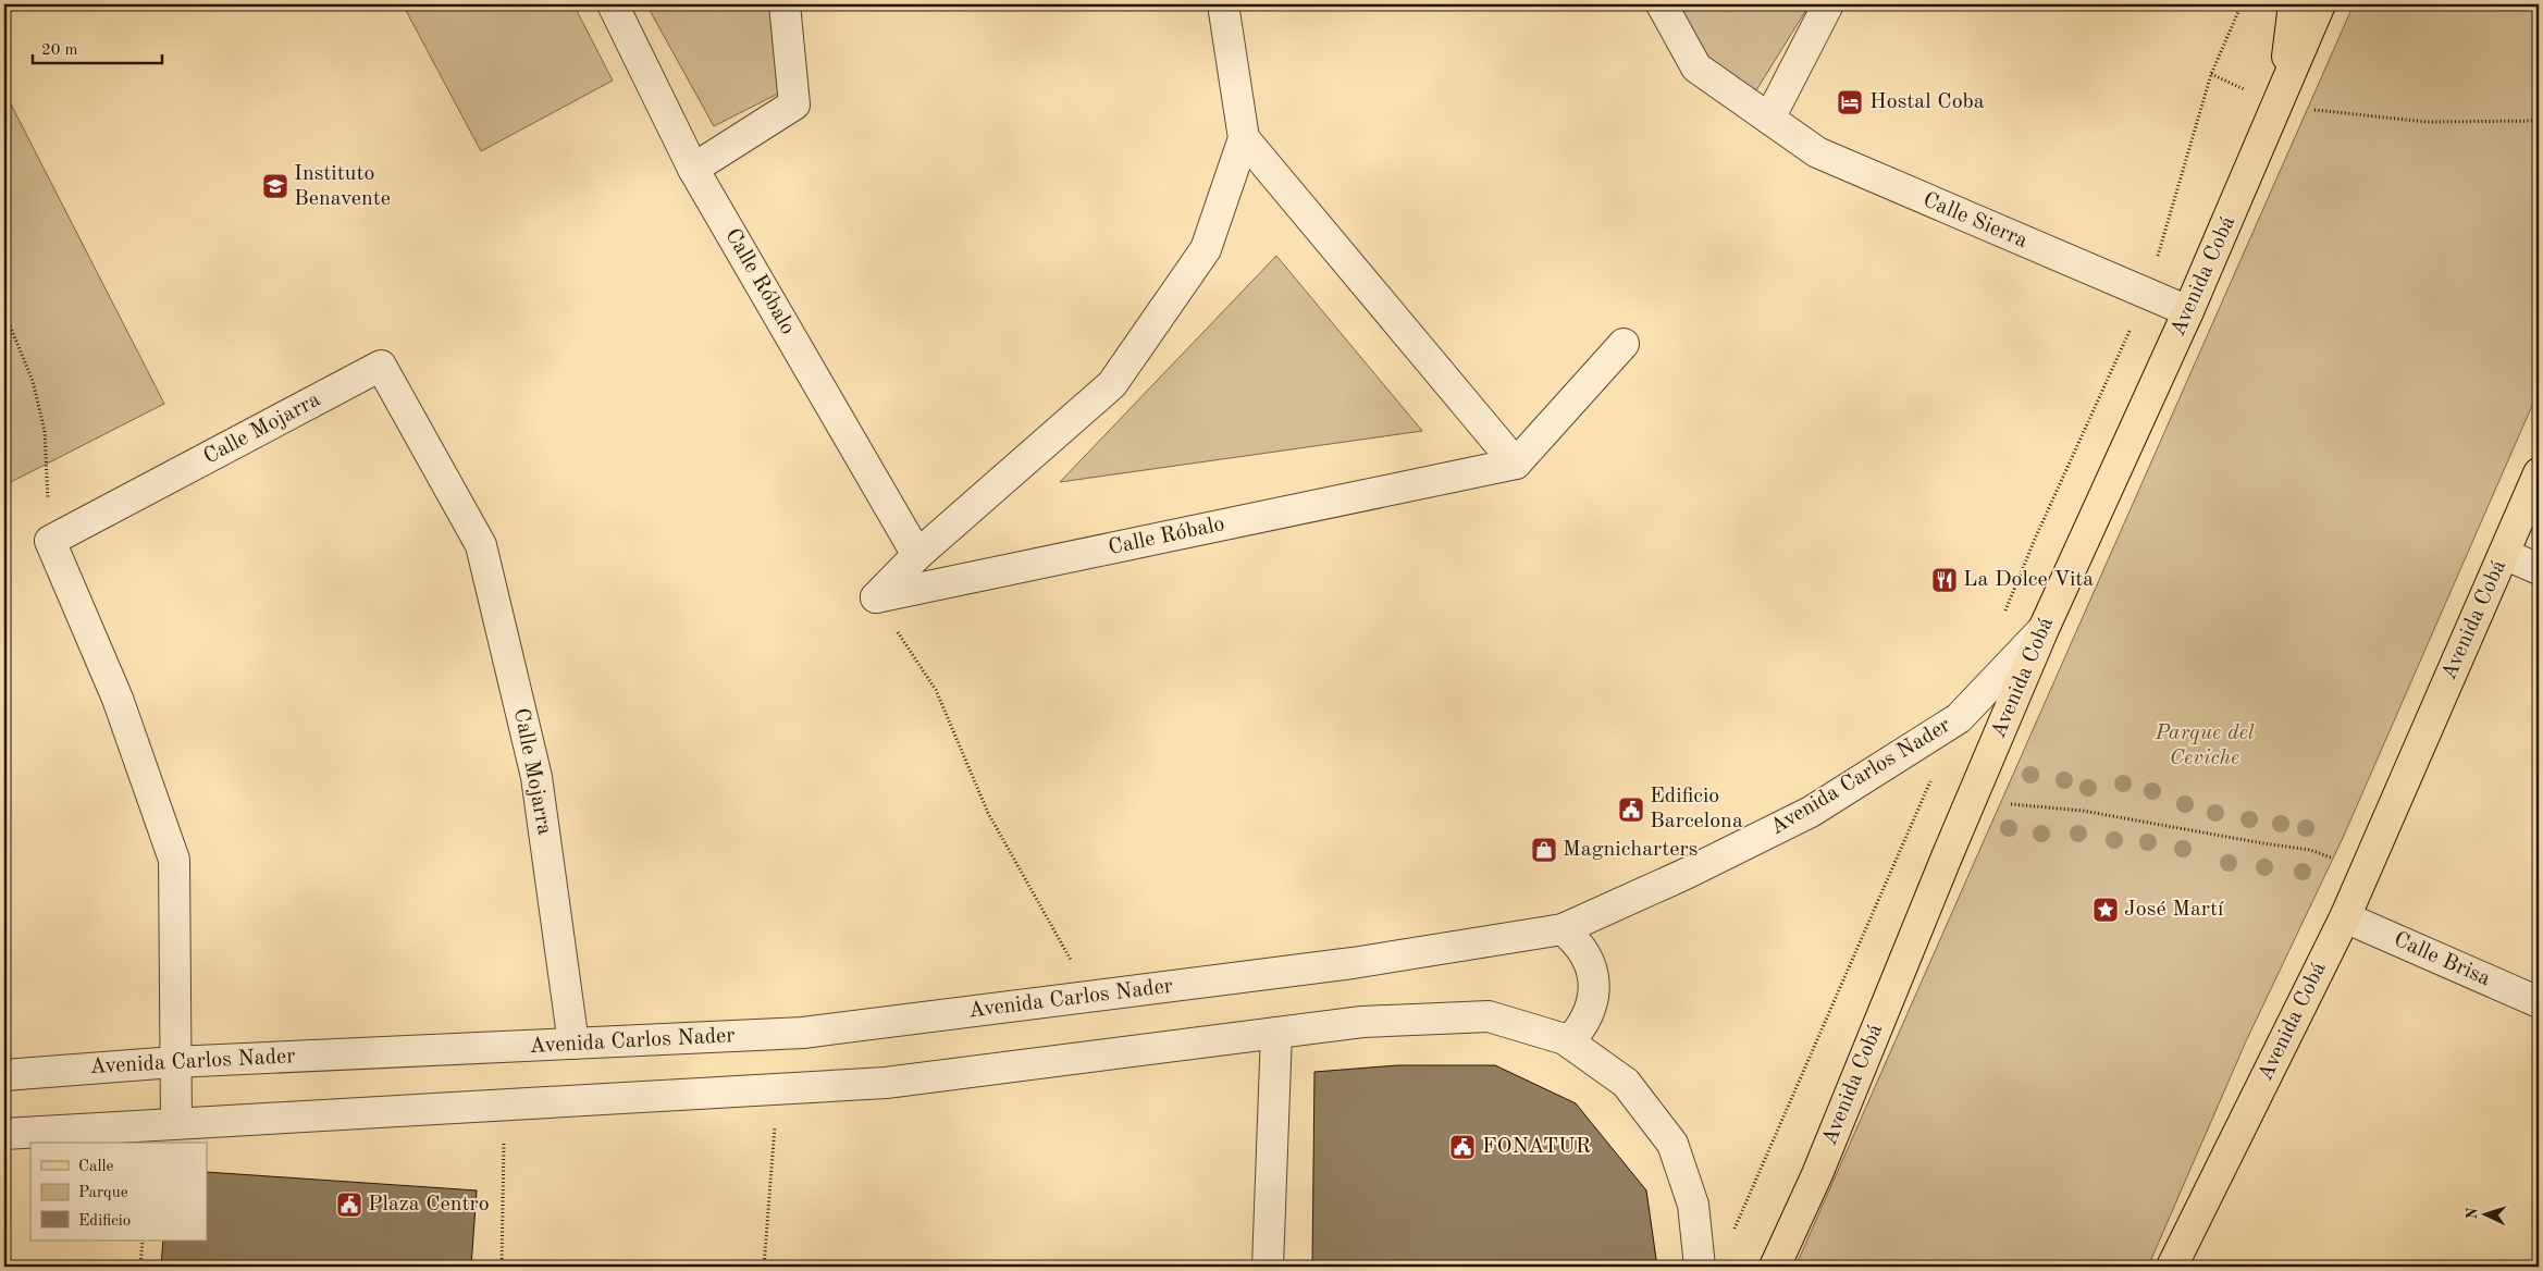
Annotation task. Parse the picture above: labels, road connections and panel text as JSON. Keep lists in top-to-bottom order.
{
  "streets": {
    "main road": ["Avenida Cobá"],
    "street": [
      "Calle Sierra",
      "Calle Róbalo",
      "Calle Mojarra",
      "Avenida Carlos Nader",
      "Calle Brisa"
    ]
  },
  "crossings": [
    ["Calle Sierra", "Avenida Cobá"],
    ["Avenida Cobá", "Avenida Carlos Nader"],
    ["Avenida Cobá", "Calle Brisa"],
    ["Calle Mojarra", "Avenida Carlos Nader"]
  ],
  "parks": ["Parque del Ceviche"],
  "places": {
    "hotel": ["Hostal Coba"],
    "school or university": ["Instituto Benavente"],
    "restaurant": ["La Dolce Vita"],
    "public building": ["Edificio Barcelona", "FONATUR", "Plaza Centro"],
    "shop": ["Magnicharters"],
    "place": ["José Martí"]
  },
  "legend": ["Calle", "Parque", "Edificio"],
  "scale_bar": "20 m",
  "north": "left"
}
